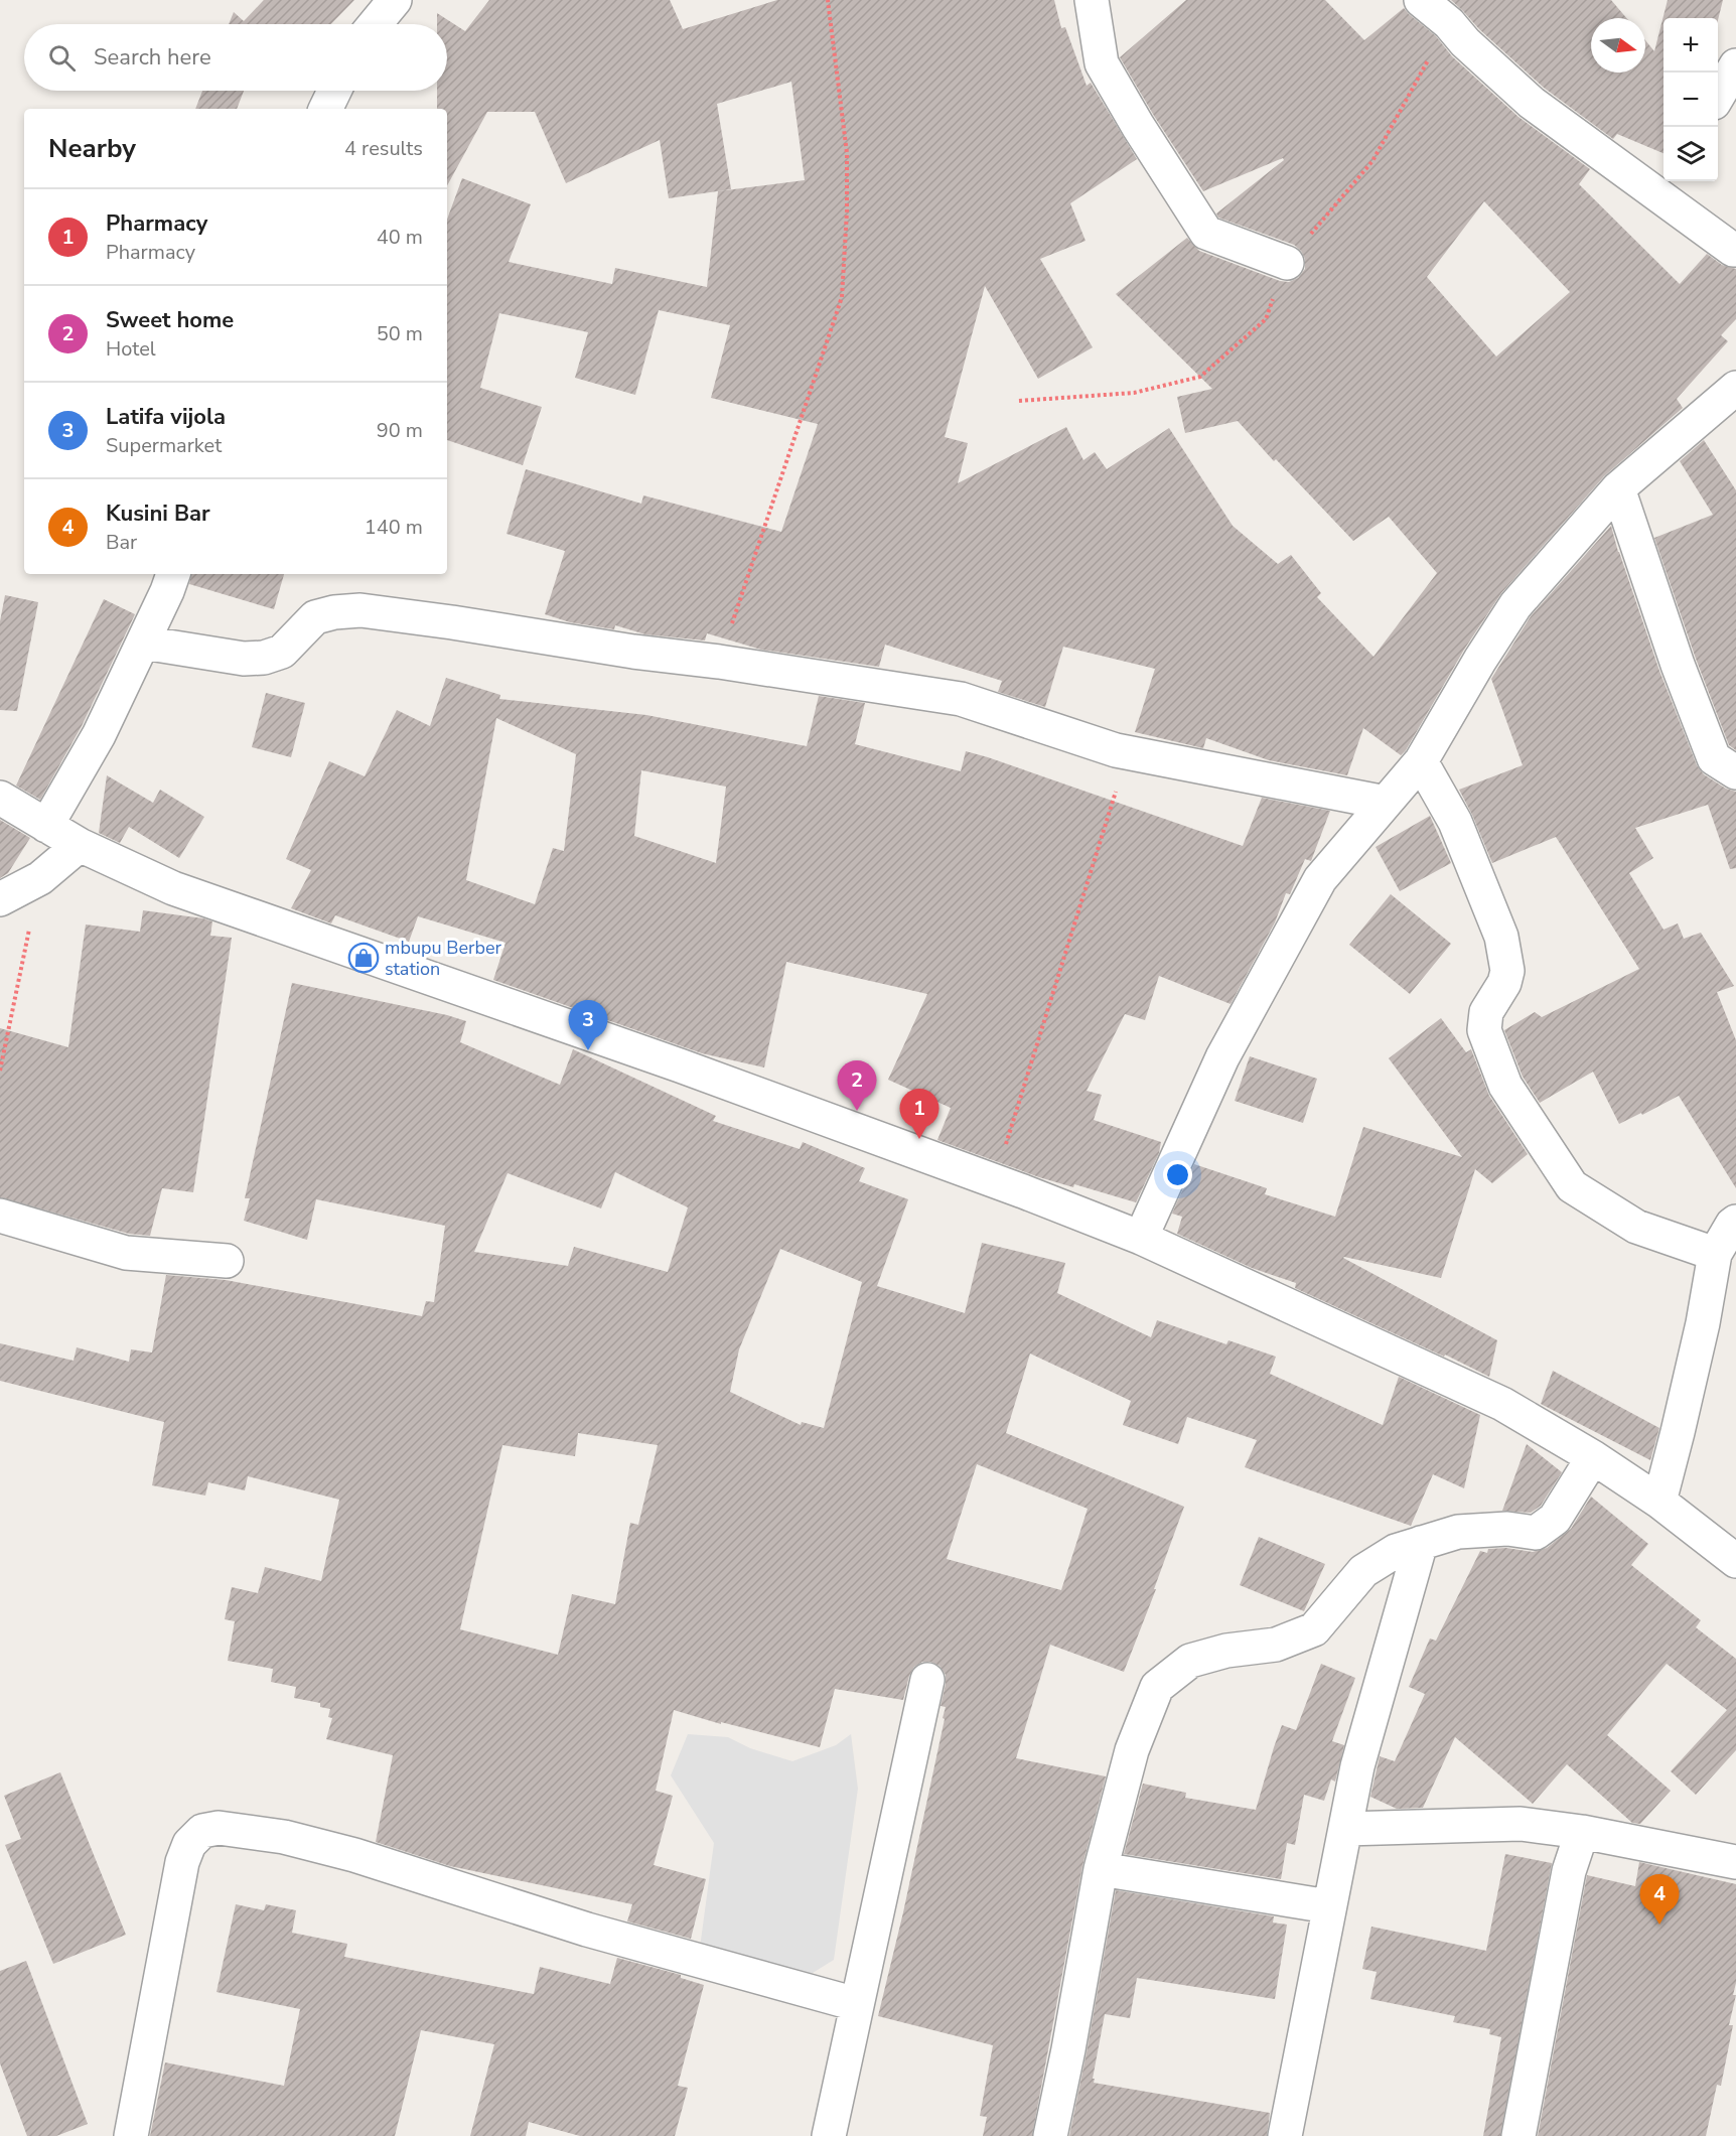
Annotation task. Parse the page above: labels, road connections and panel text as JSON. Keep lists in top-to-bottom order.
{
  "places": {
    "shop": ["mbupu Berber station"]
  },
  "north": "right",
  "page": {
    "map_buttons": ["+", "−"],
    "search": "Search here",
    "heading": ["Nearby", "4 results"],
    "list": [
      {
        "mark": "1",
        "name": "Pharmacy",
        "note": "Pharmacy",
        "value": "40 m"
      },
      {
        "mark": "2",
        "name": "Sweet home",
        "note": "Hotel",
        "value": "50 m"
      },
      {
        "mark": "3",
        "name": "Latifa vijola",
        "note": "Supermarket",
        "value": "90 m"
      },
      {
        "mark": "4",
        "name": "Kusini Bar",
        "note": "Bar",
        "value": "140 m"
      }
    ],
    "pins": [
      "3",
      "2",
      "1",
      "4"
    ]
  }
}
